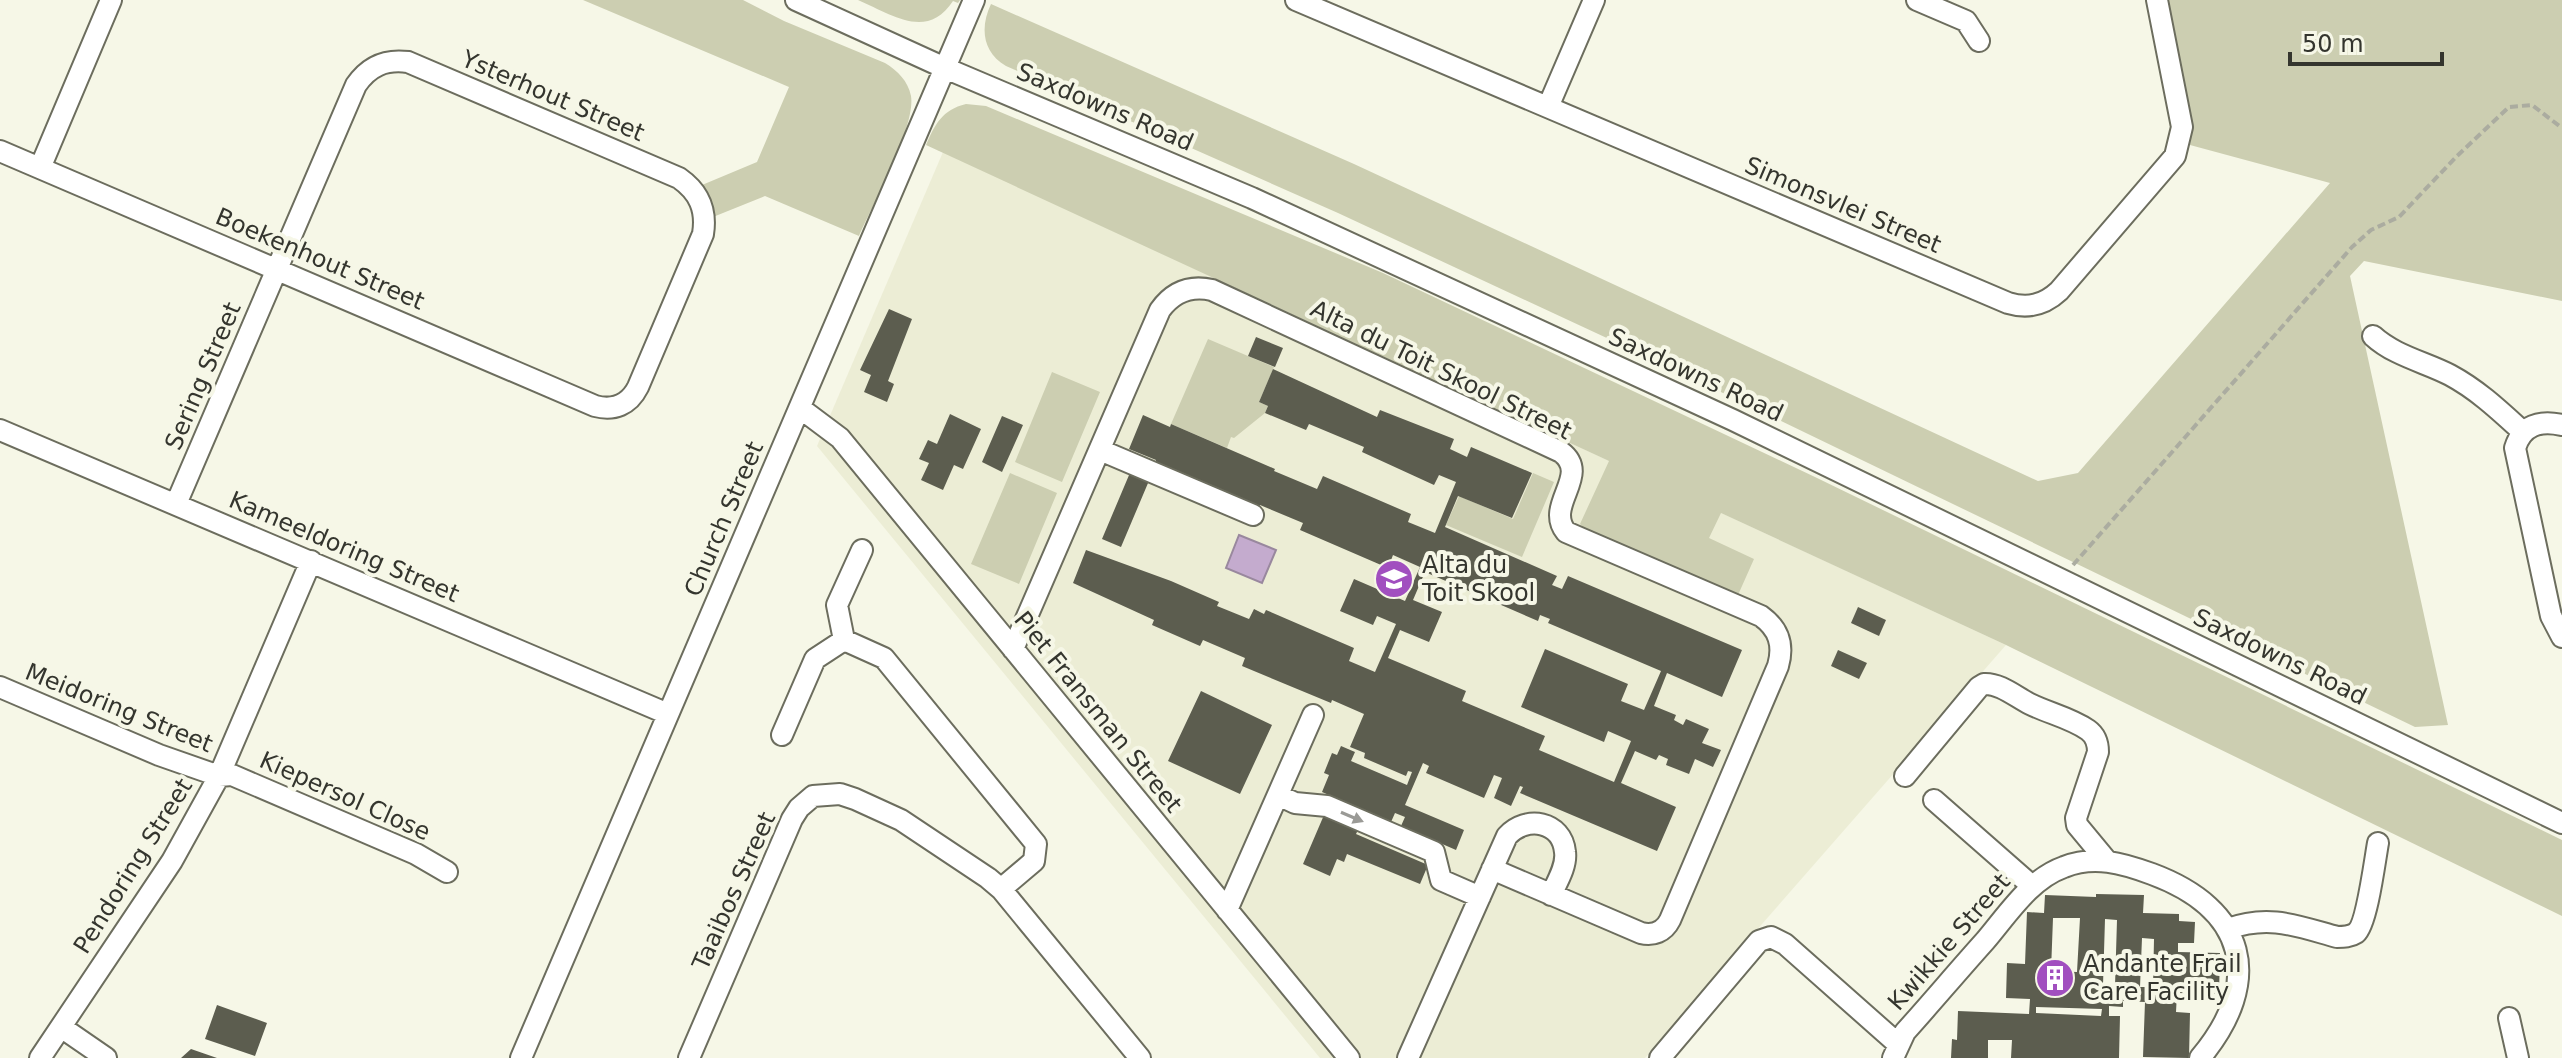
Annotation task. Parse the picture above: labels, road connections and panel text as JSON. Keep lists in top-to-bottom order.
{
  "streets": {
    "street": [
      "Ysterhout Street",
      "Saxdowns Road",
      "Simonsvlei Street",
      "Boekenhout Street",
      "Alta du Toit Skool Street",
      "Sering Street",
      "Church Street",
      "Kameeldoring Street",
      "Meidoring Street",
      "Piet Fransman Street",
      "Kiepersol Close",
      "Pendoring Street",
      "Taaibos Street",
      "Kwikkie Street"
    ]
  },
  "crossings": [
    ["Ysterhout Street", "Boekenhout Street"],
    ["Ysterhout Street", "Sering Street"],
    ["Saxdowns Road", "Church Street"],
    ["Boekenhout Street", "Sering Street"],
    ["Alta du Toit Skool Street", "Piet Fransman Street"],
    ["Sering Street", "Kameeldoring Street"],
    ["Church Street", "Kameeldoring Street"],
    ["Church Street", "Piet Fransman Street"],
    ["Kameeldoring Street", "Pendoring Street"],
    ["Meidoring Street", "Kiepersol Close"],
    ["Meidoring Street", "Pendoring Street"],
    ["Kiepersol Close", "Pendoring Street"]
  ],
  "places": {
    "school or university": ["Alta du Toit Skool"],
    "building": ["Andante Frail Care Facility"]
  },
  "scale_bar": "50 m"
}
